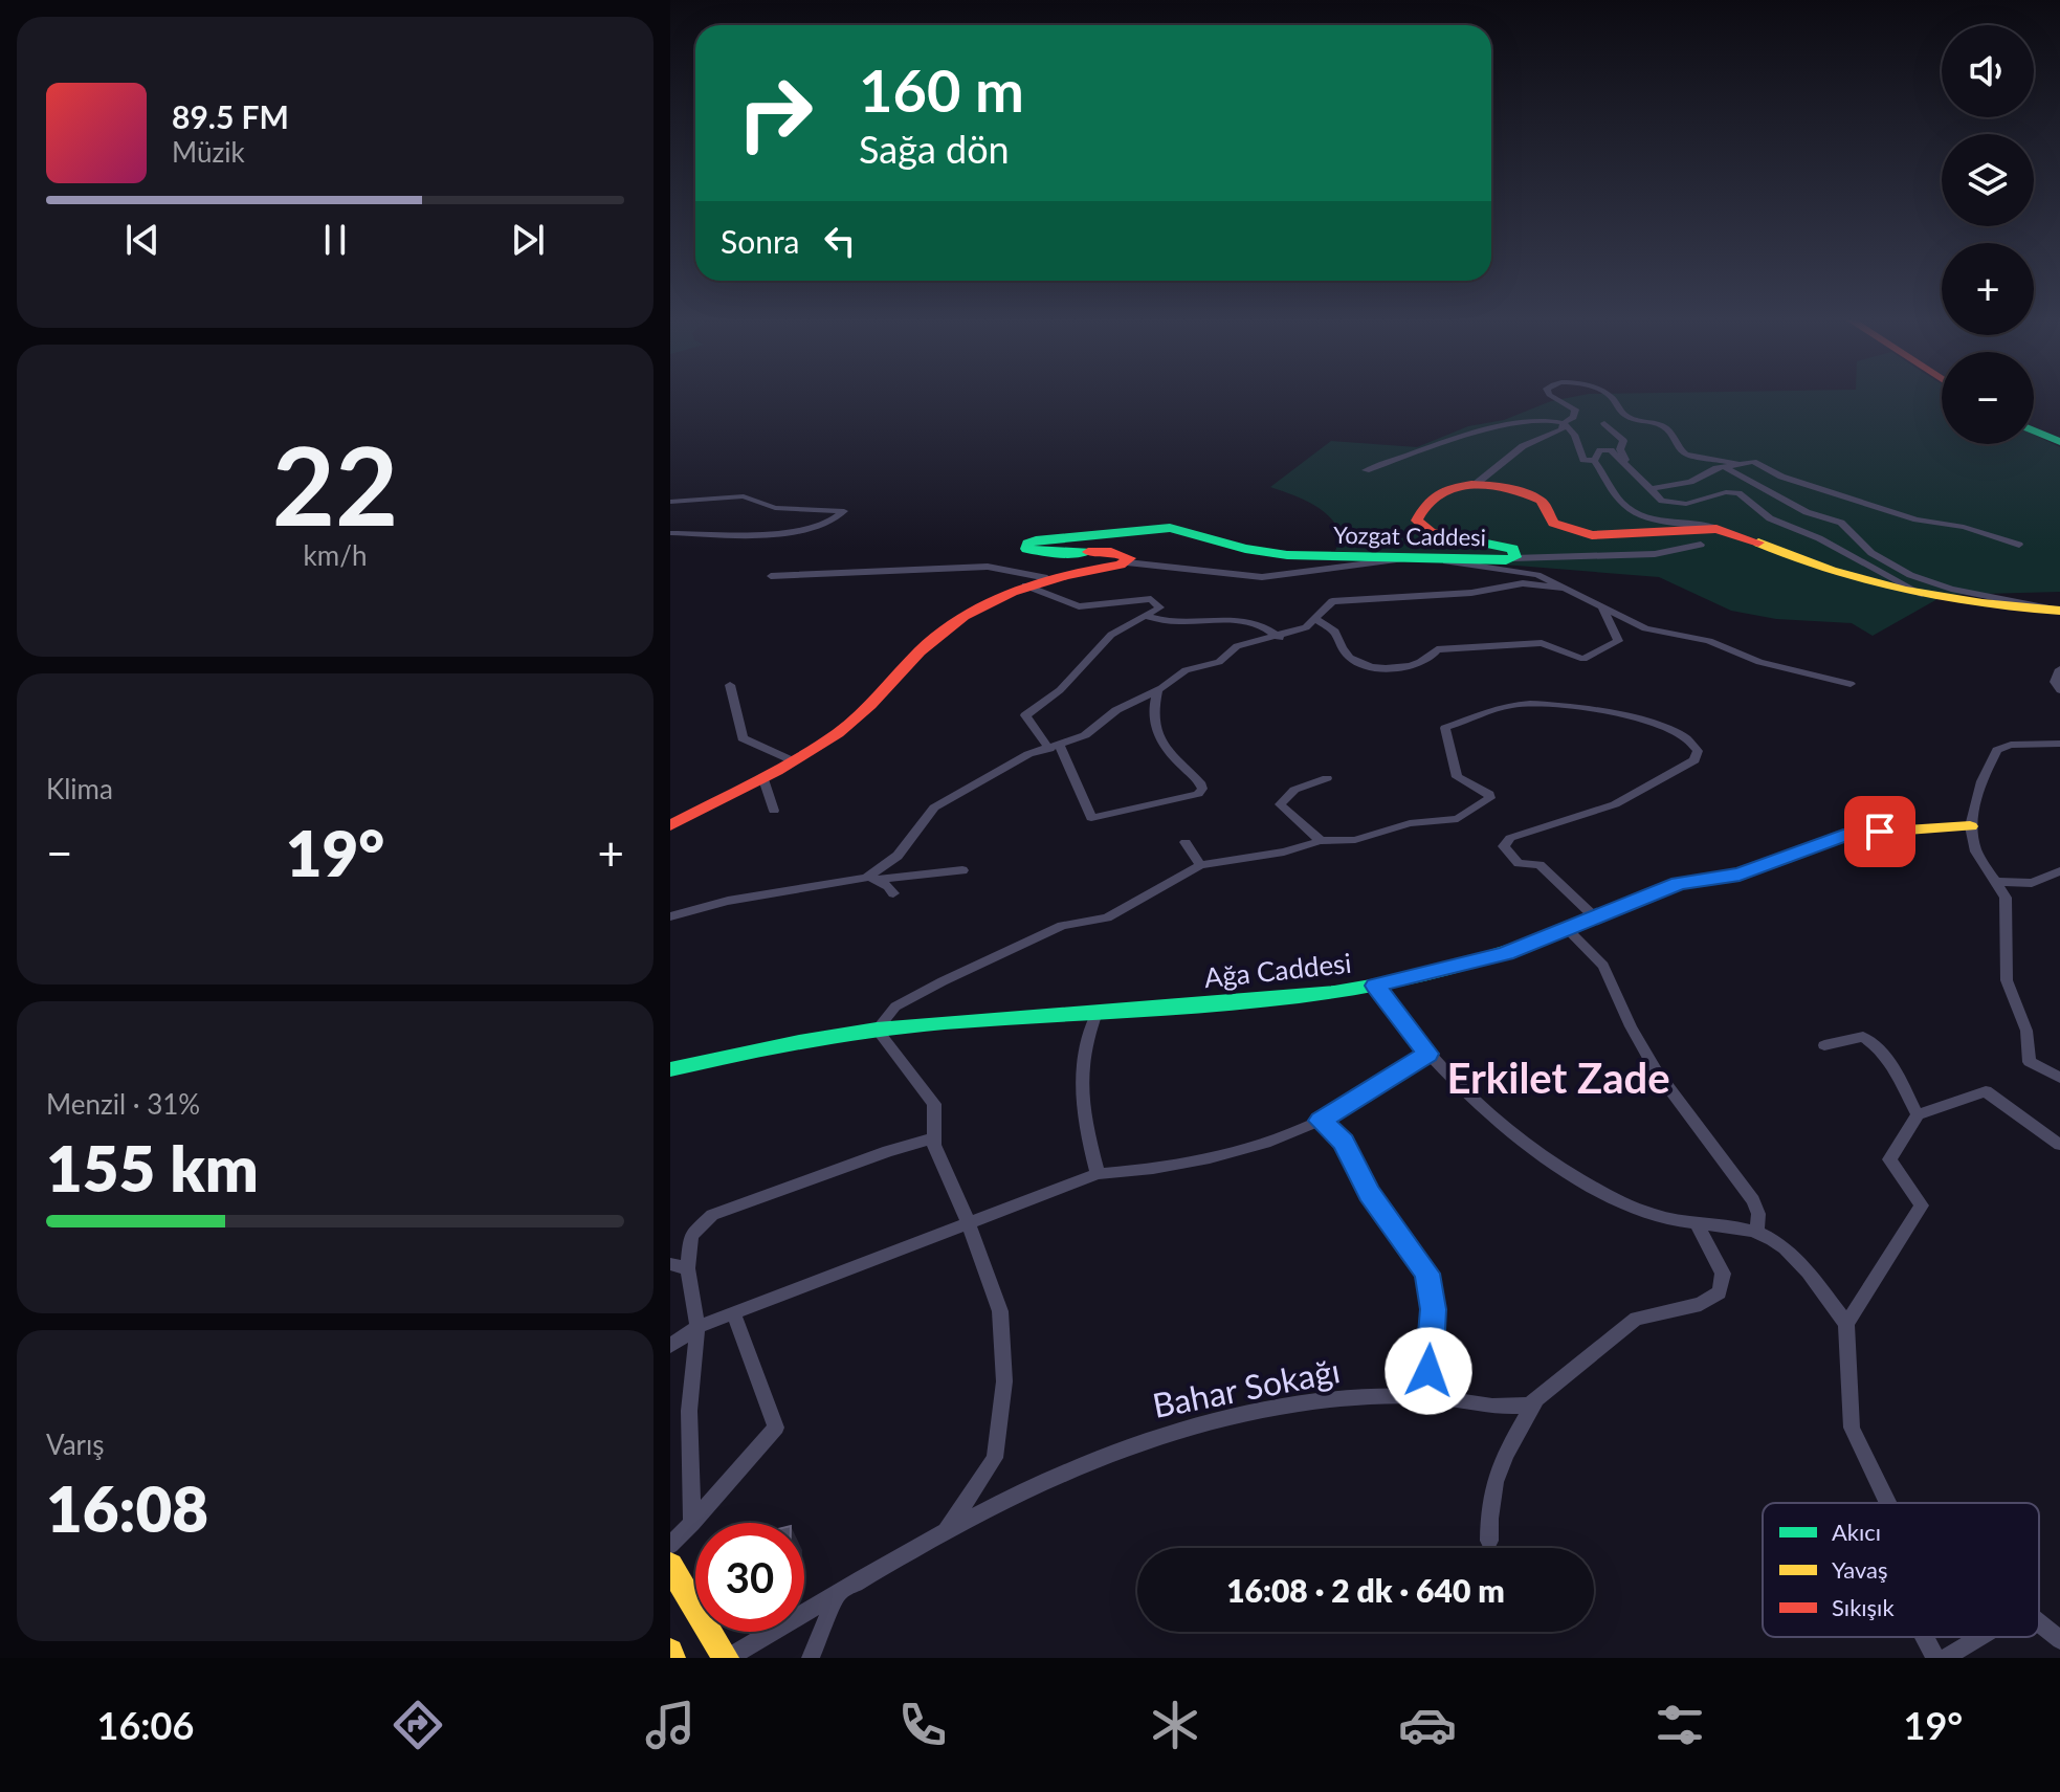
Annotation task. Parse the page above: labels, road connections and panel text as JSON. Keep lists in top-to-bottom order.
{
  "streets": {
    "street": ["Yozgat Caddesi", "Ağa Caddesi", "Bahar Sokağı"]
  },
  "districts": ["Erkilet Zade"],
  "legend": ["Akıcı", "Yavaş", "Sıkışık"],
  "page": {
    "map_buttons": ["+", "−"],
    "turn": ["160 m", "Sağa dön"],
    "song": ["89.5 FM", "Müzik"],
    "then": "Sonra",
    "tile": [
      ["22", "km/h"],
      "Klima",
      ["Menzil · 31%", "155 km"],
      ["Varış", "16:08"]
    ],
    "heat": ["−", "19°", "+"],
    "limit": "30",
    "trip": "16:08 · 2 dk · 640 m",
    "tabs": ["16:06", "19°"]
  }
}
